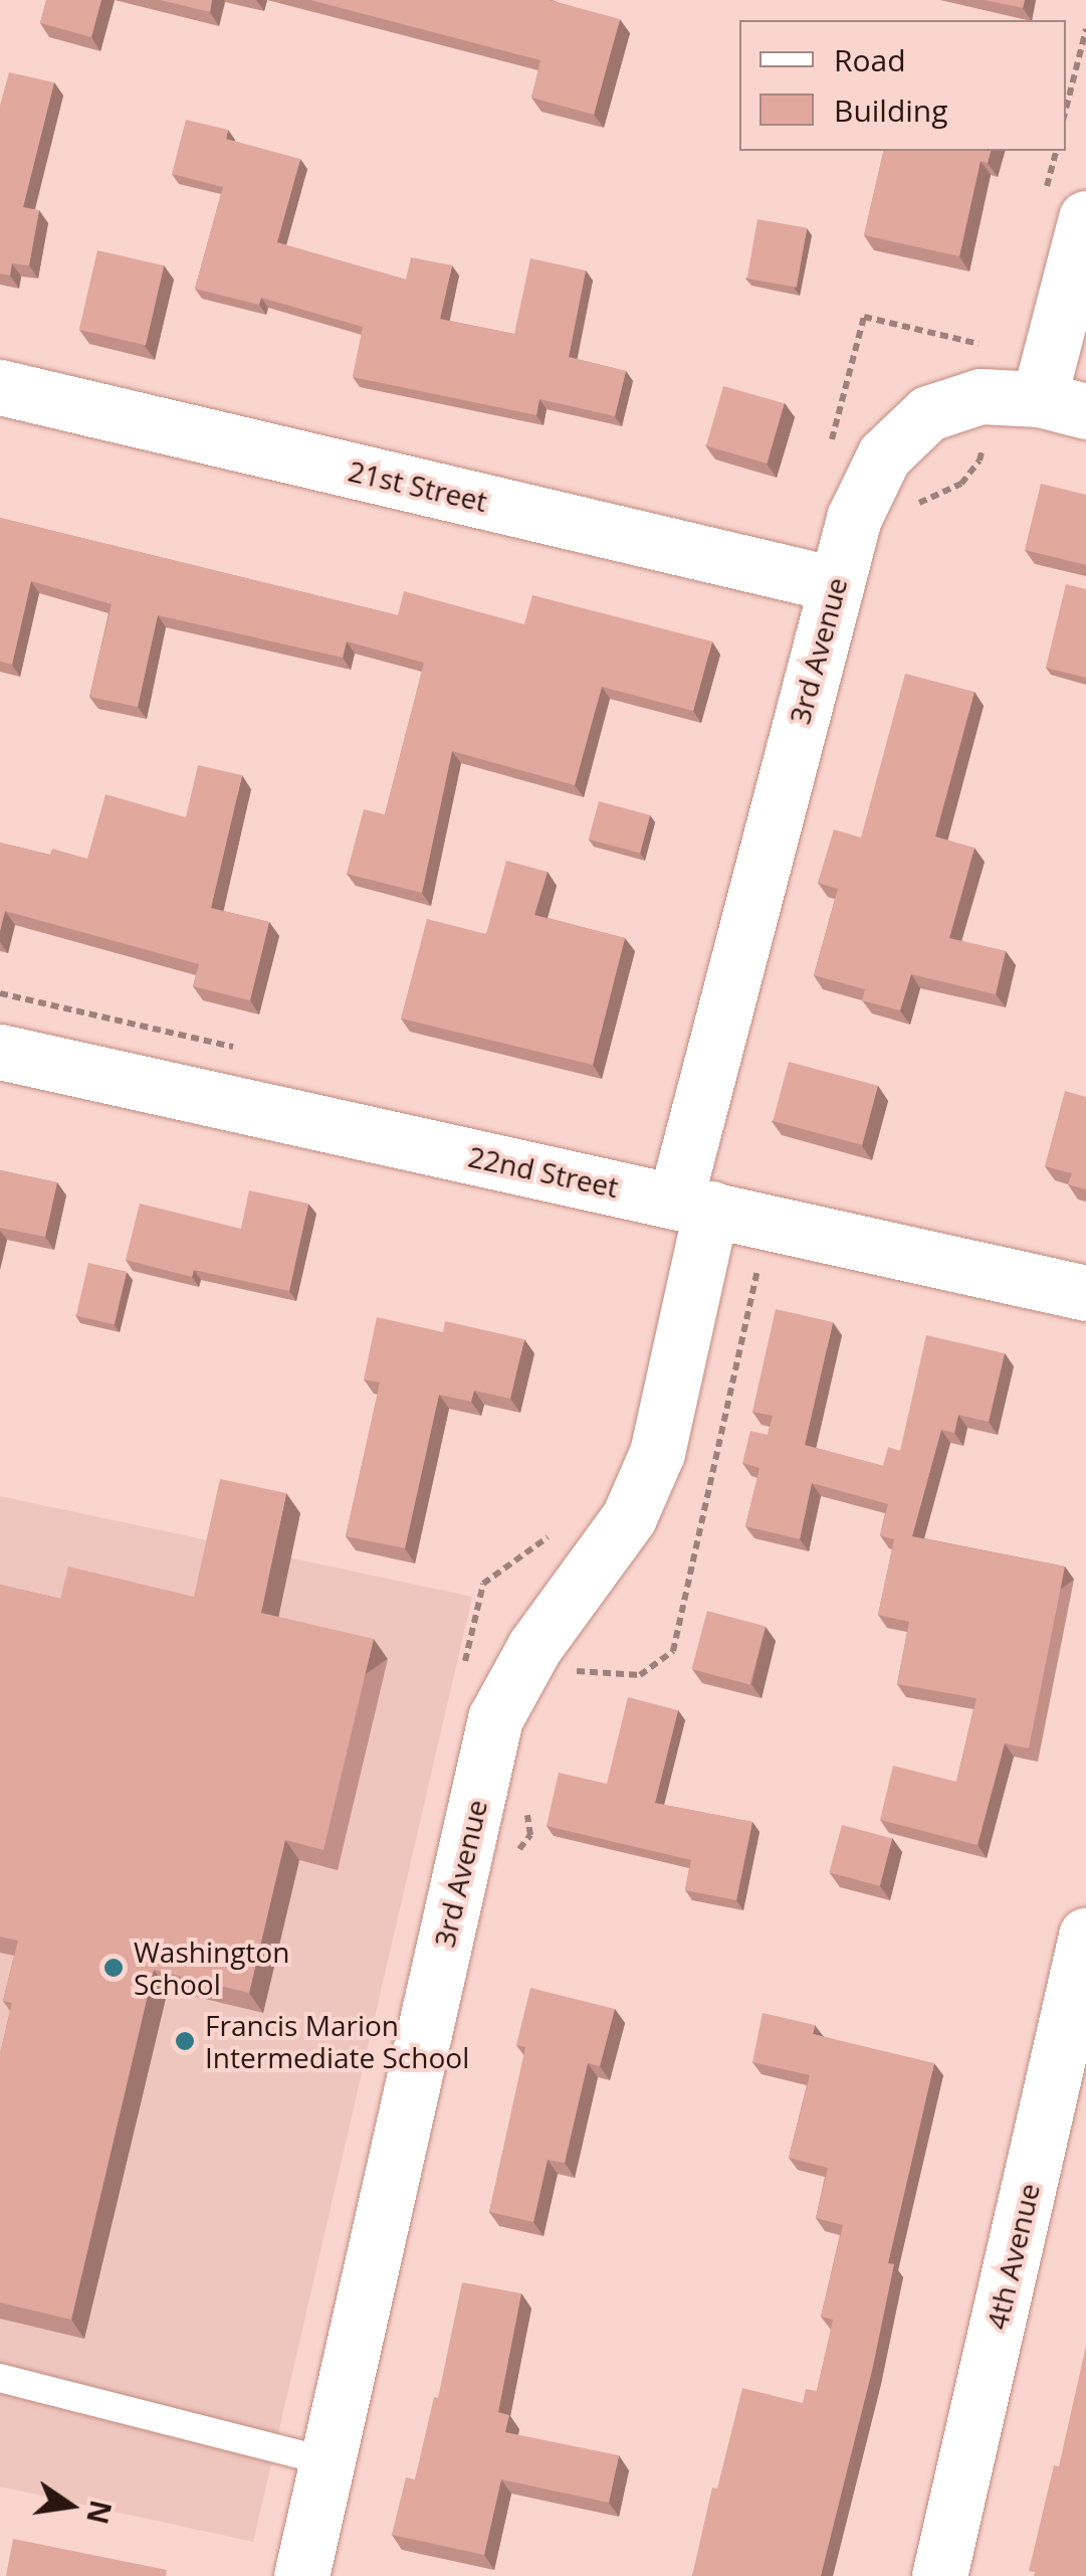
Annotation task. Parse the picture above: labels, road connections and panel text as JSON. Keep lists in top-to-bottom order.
{
  "streets": {
    "street": [
      "21st Street",
      "3rd Avenue",
      "22nd Street",
      "4th Avenue"
    ]
  },
  "crossings": [
    ["21st Street", "3rd Avenue"],
    ["3rd Avenue", "22nd Street"]
  ],
  "places": ["Washington School", "Francis Marion Intermediate School"],
  "legend": ["Road", "Building"],
  "north": "right"
}
